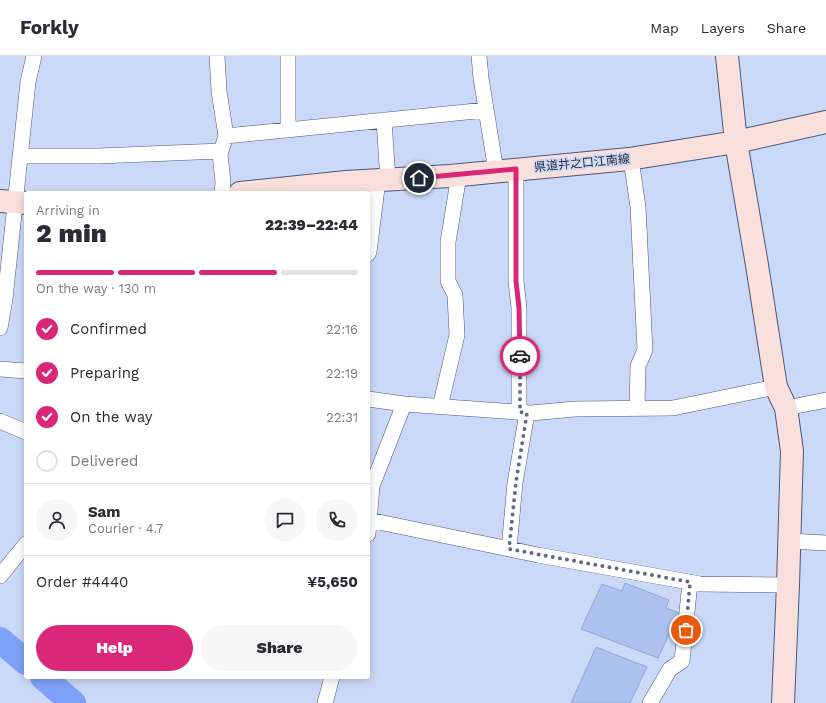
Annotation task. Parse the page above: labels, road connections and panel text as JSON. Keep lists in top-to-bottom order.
{
  "streets": {
    "street": ["県道井之口江南線"]
  },
  "page": {
    "header": "Forkly",
    "nav": ["Map", "Layers", "Share"],
    "heading": ["2 min", "Arriving in", "22:39–22:44"],
    "panel": [
      "Sam",
      "Courier · 4.7",
      "Order #4440",
      "¥5,650"
    ],
    "bar": "On the way · 130 m",
    "list": [
      ["Confirmed", "22:16"],
      ["Preparing", "22:19"],
      ["On the way", "22:31"],
      "Delivered"
    ],
    "buttons": ["Help", "Share"]
  }
}
